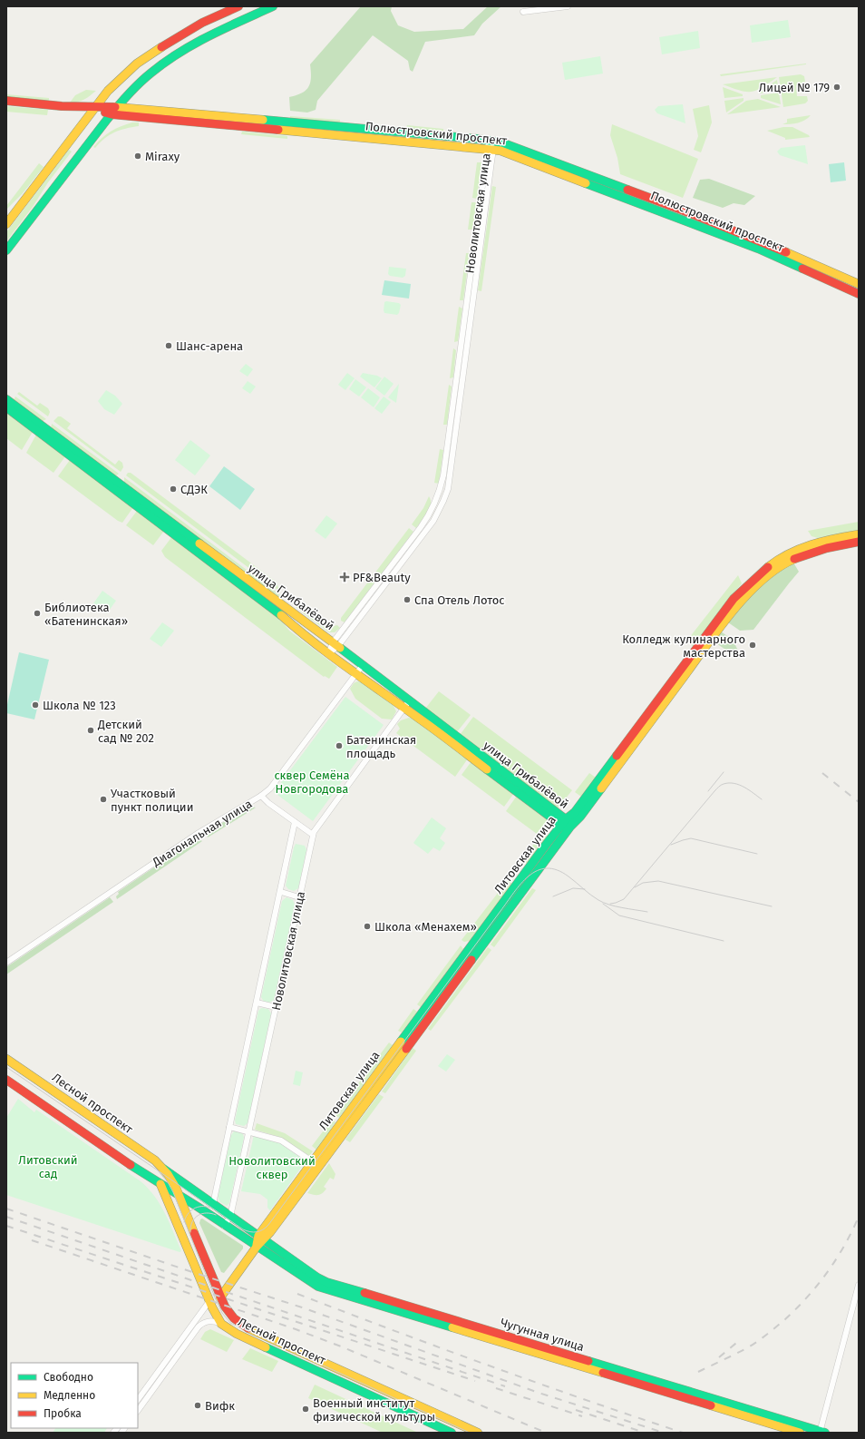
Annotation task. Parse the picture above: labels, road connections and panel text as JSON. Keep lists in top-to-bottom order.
{
  "streets": {
    "street": [
      "Полюстровский проспект",
      "Новолитовская улица",
      "улица Грибалёвой",
      "Диагональная улица",
      "Литовская улица",
      "Лесной проспект",
      "Чугунная улица"
    ]
  },
  "crossings": [
    ["Полюстровский проспект", "Новолитовская улица"],
    ["Новолитовская улица", "улица Грибалёвой"],
    ["Новолитовская улица", "Лесной проспект"],
    ["улица Грибалёвой", "Диагональная улица"],
    ["улица Грибалёвой", "Литовская улица"],
    ["Литовская улица", "Лесной проспект"],
    ["Литовская улица", "Чугунная улица"],
    ["Лесной проспект", "Чугунная улица"]
  ],
  "parks": ["сквер Семёна Новгородова", "Литовский сад", "Новолитовский сквер"],
  "places": {
    "other": [
      "Лицей № 179",
      "Miraxy",
      "Шанс-арена",
      "СДЭК",
      "Спа Отель Лотос",
      "Библиотека «Батенинская»",
      "Колледж кулинарного мастерства",
      "Школа № 123",
      "Детский сад № 202",
      "Батенинская площадь",
      "Участковый пункт полиции",
      "Школа «Менахем»",
      "Вифк",
      "Военный институт физической культуры"
    ],
    "health": ["PF&Beauty"]
  },
  "legend": ["Свободно", "Медленно", "Пробка"]
}
